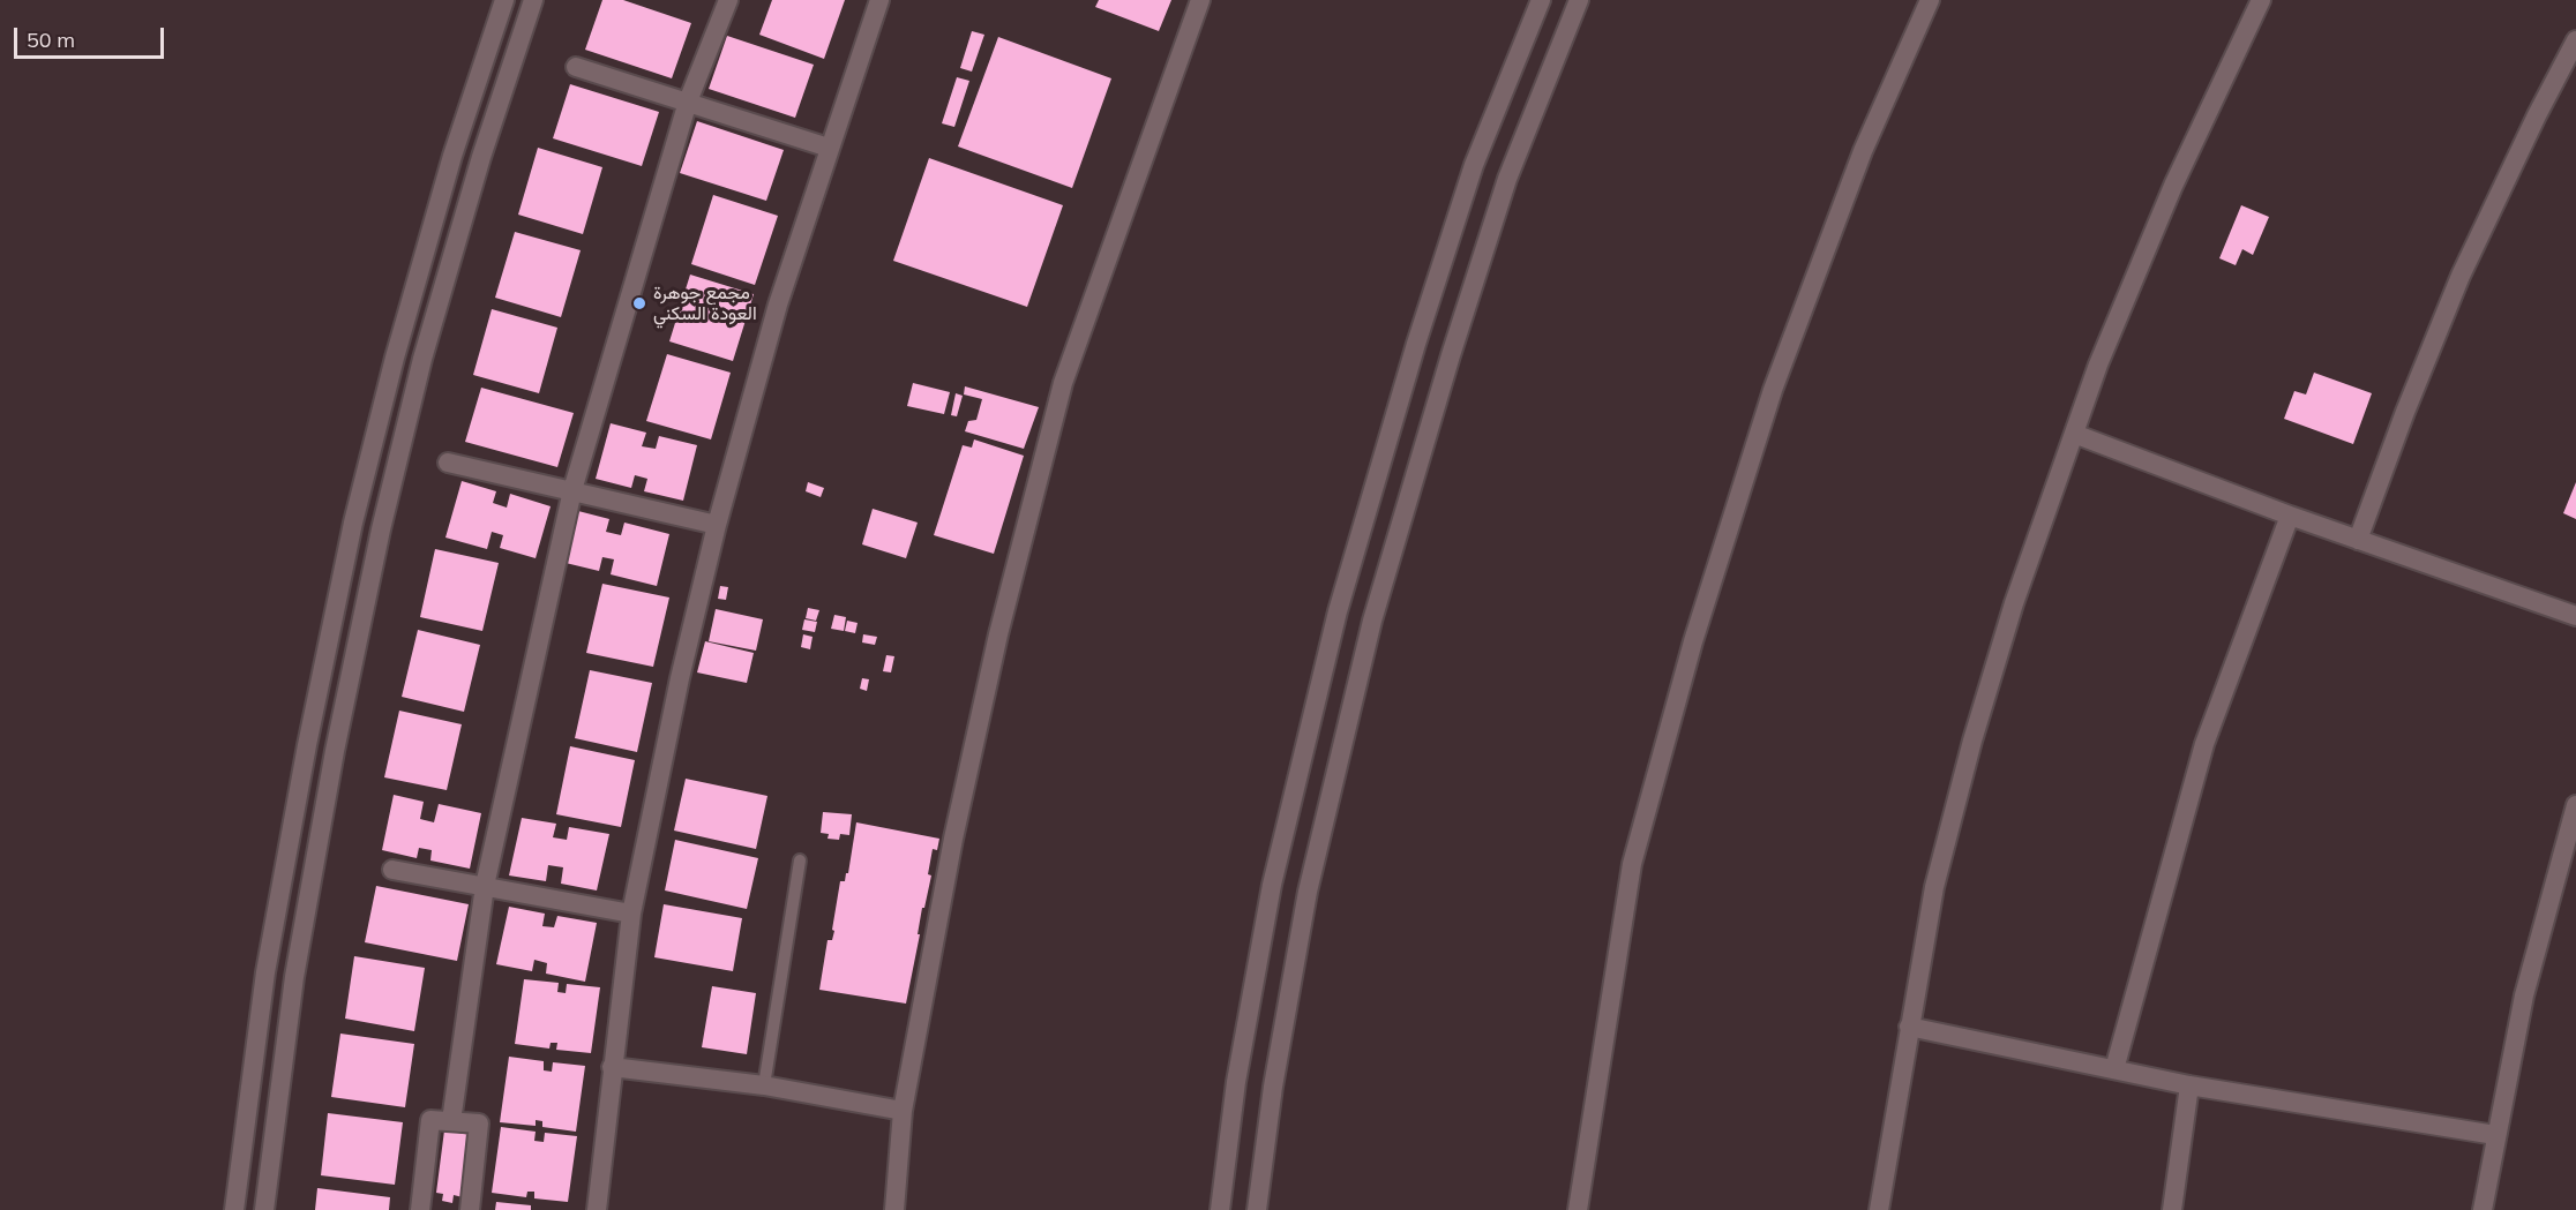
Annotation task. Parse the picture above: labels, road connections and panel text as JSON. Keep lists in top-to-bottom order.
{
  "places": ["مجمع جوهرة العودة السكني"],
  "scale_bar": "50 m"
}
